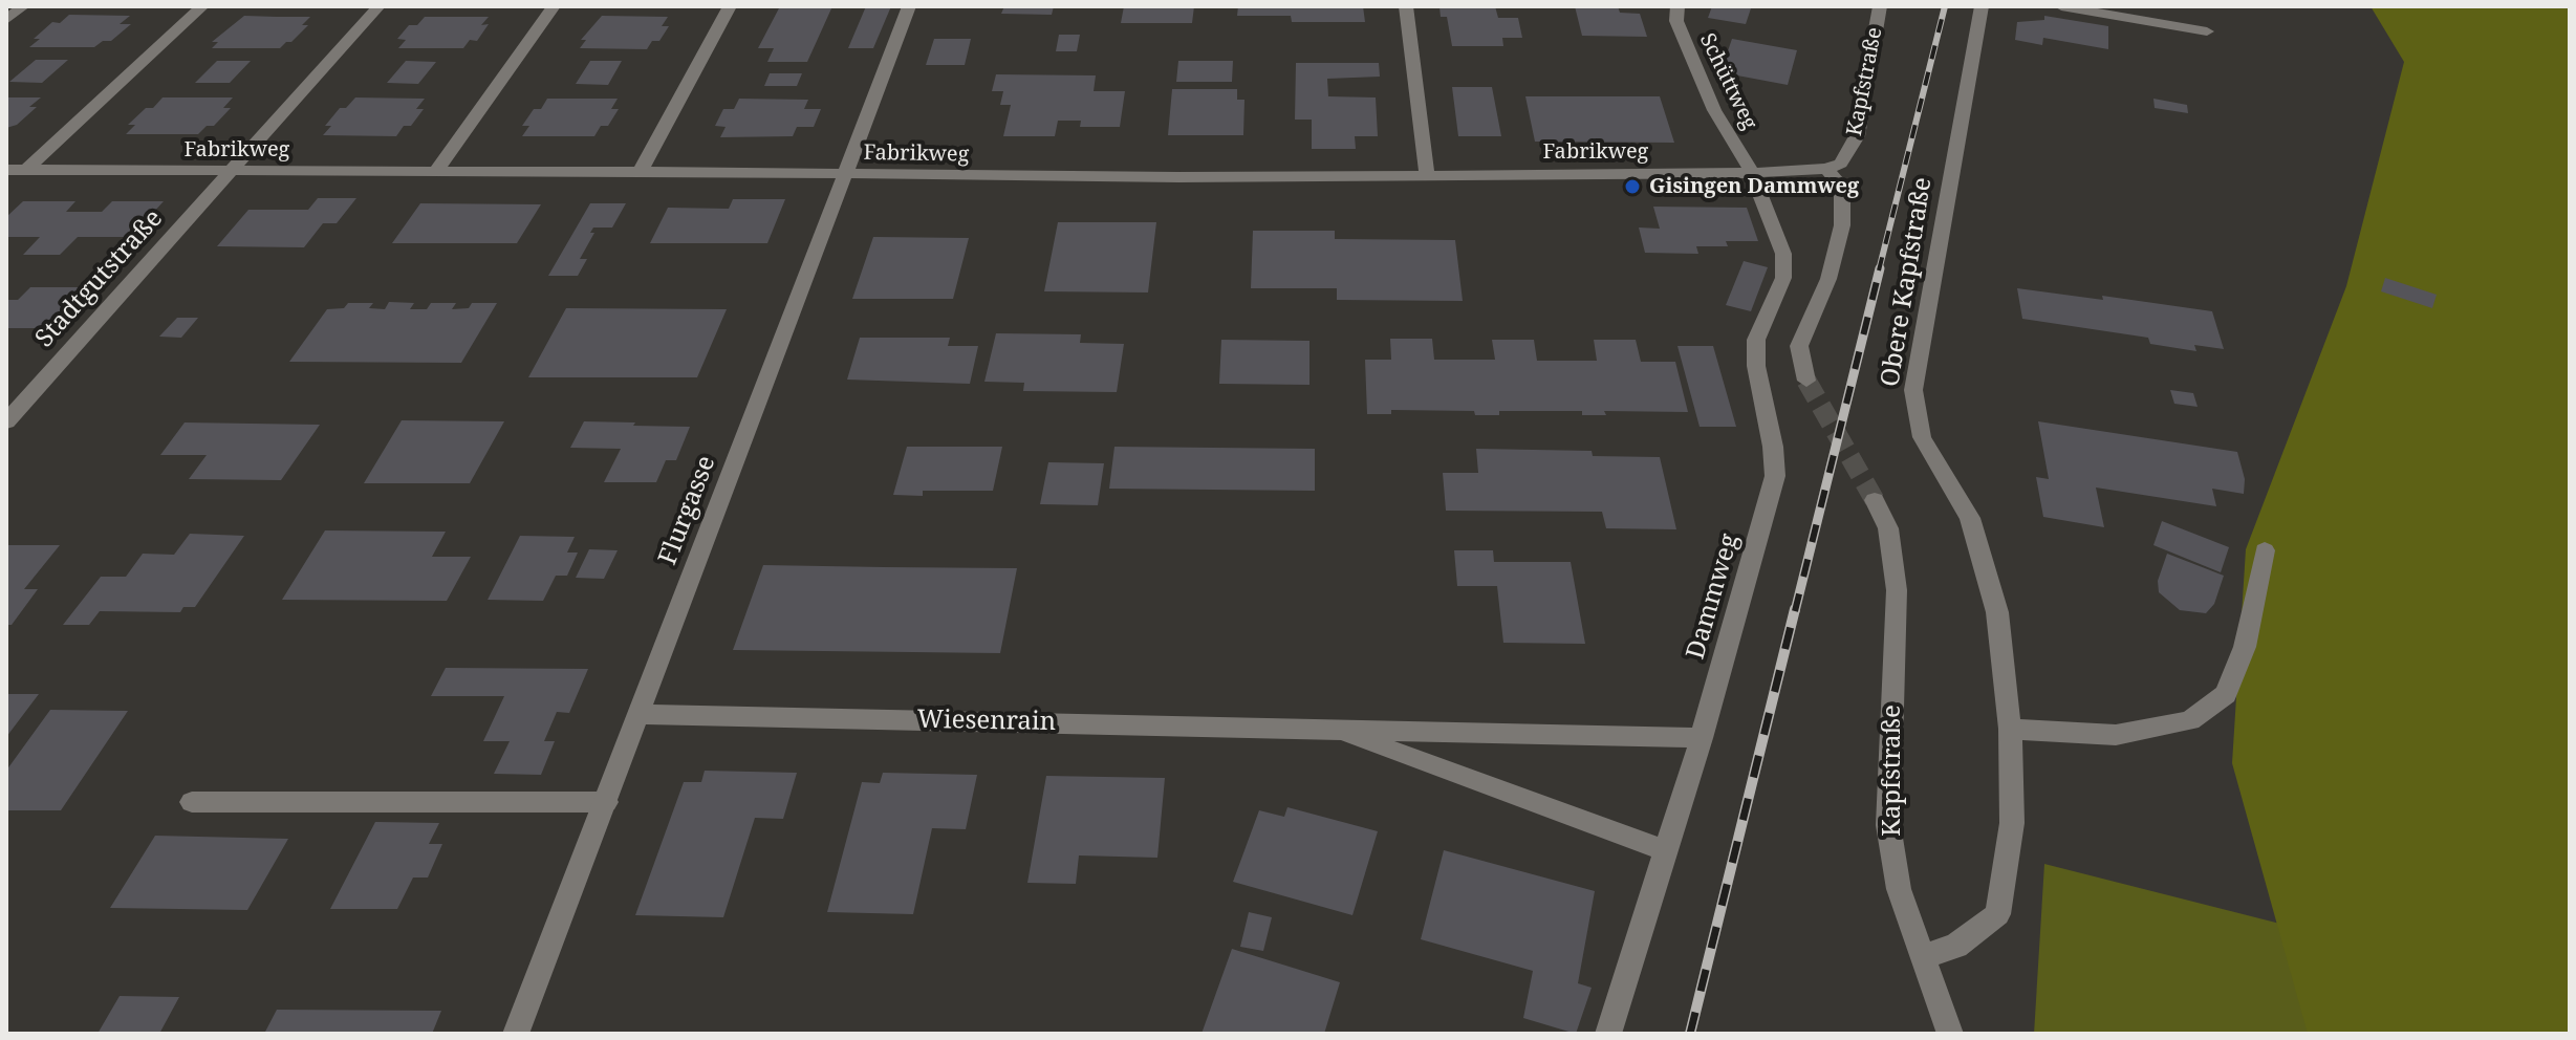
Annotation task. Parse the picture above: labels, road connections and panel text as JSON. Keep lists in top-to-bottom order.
{
  "streets": {
    "street": [
      "Schüttweg",
      "Kapfstraße",
      "Fabrikweg",
      "Stadtgutstraße",
      "Obere Kapfstraße",
      "Flurgasse",
      "Dammweg",
      "Wiesenrain"
    ]
  },
  "crossings": [
    ["Schüttweg", "Fabrikweg"],
    ["Schüttweg", "Dammweg"],
    ["Kapfstraße", "Fabrikweg"],
    ["Kapfstraße", "Obere Kapfstraße"],
    ["Fabrikweg", "Stadtgutstraße"],
    ["Fabrikweg", "Flurgasse"],
    ["Fabrikweg", "Dammweg"],
    ["Flurgasse", "Wiesenrain"],
    ["Dammweg", "Wiesenrain"]
  ],
  "places": ["Gisingen Dammweg"]
}
